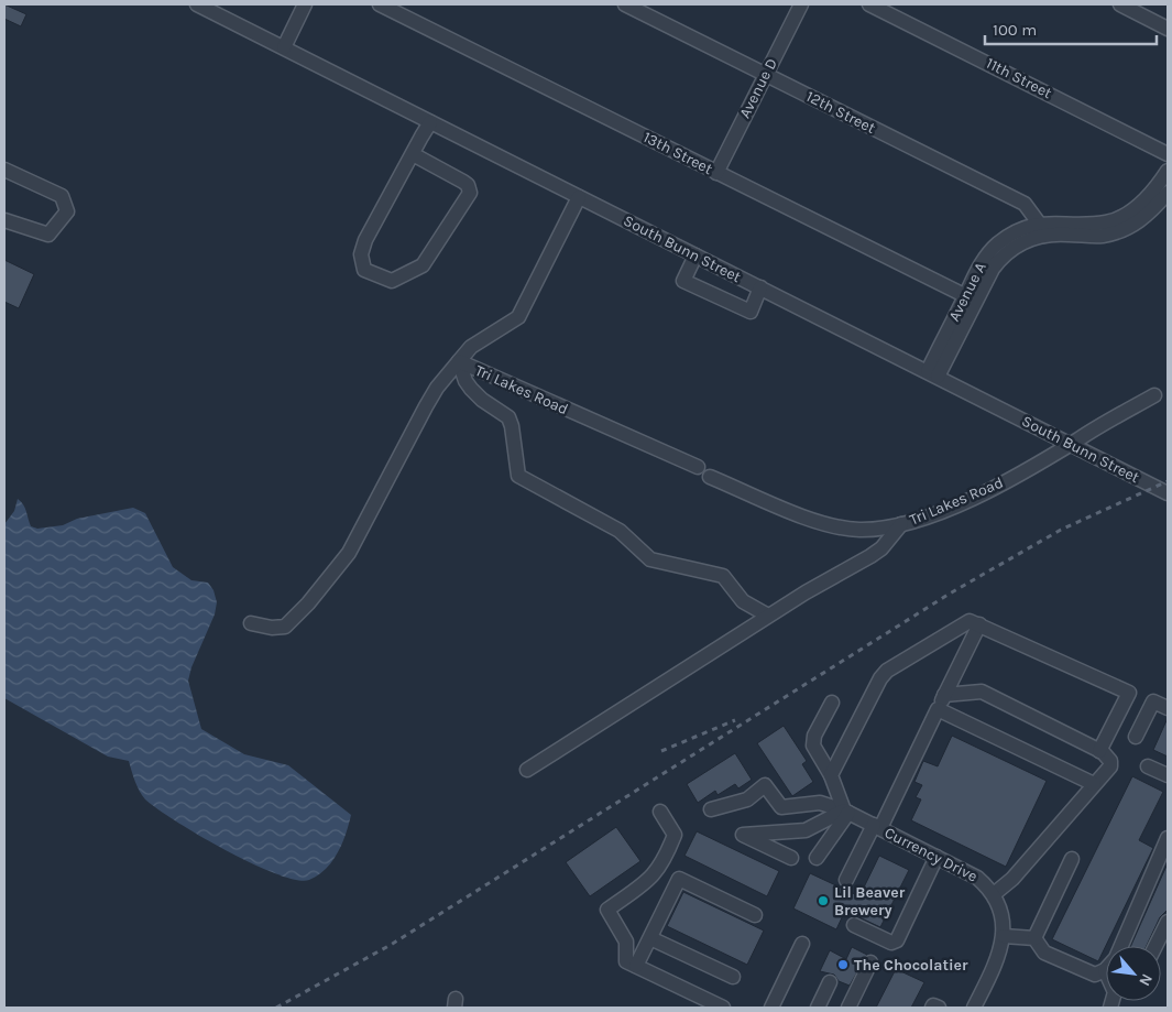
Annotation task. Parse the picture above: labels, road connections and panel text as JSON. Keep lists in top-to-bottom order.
{
  "streets": {
    "street": [
      "11th Street",
      "Avenue D",
      "12th Street",
      "13th Street",
      "South Bunn Street",
      "Avenue A",
      "Tri Lakes Road",
      "Currency Drive"
    ]
  },
  "crossings": [
    ["Avenue D", "12th Street"],
    ["Avenue D", "13th Street"],
    ["12th Street", "Avenue A"],
    ["13th Street", "Avenue A"],
    ["South Bunn Street", "Avenue A"],
    ["South Bunn Street", "Tri Lakes Road"]
  ],
  "places": ["Lil Beaver Brewery", "The Chocolatier"],
  "scale_bar": "100 m",
  "north": "bottom right"
}
